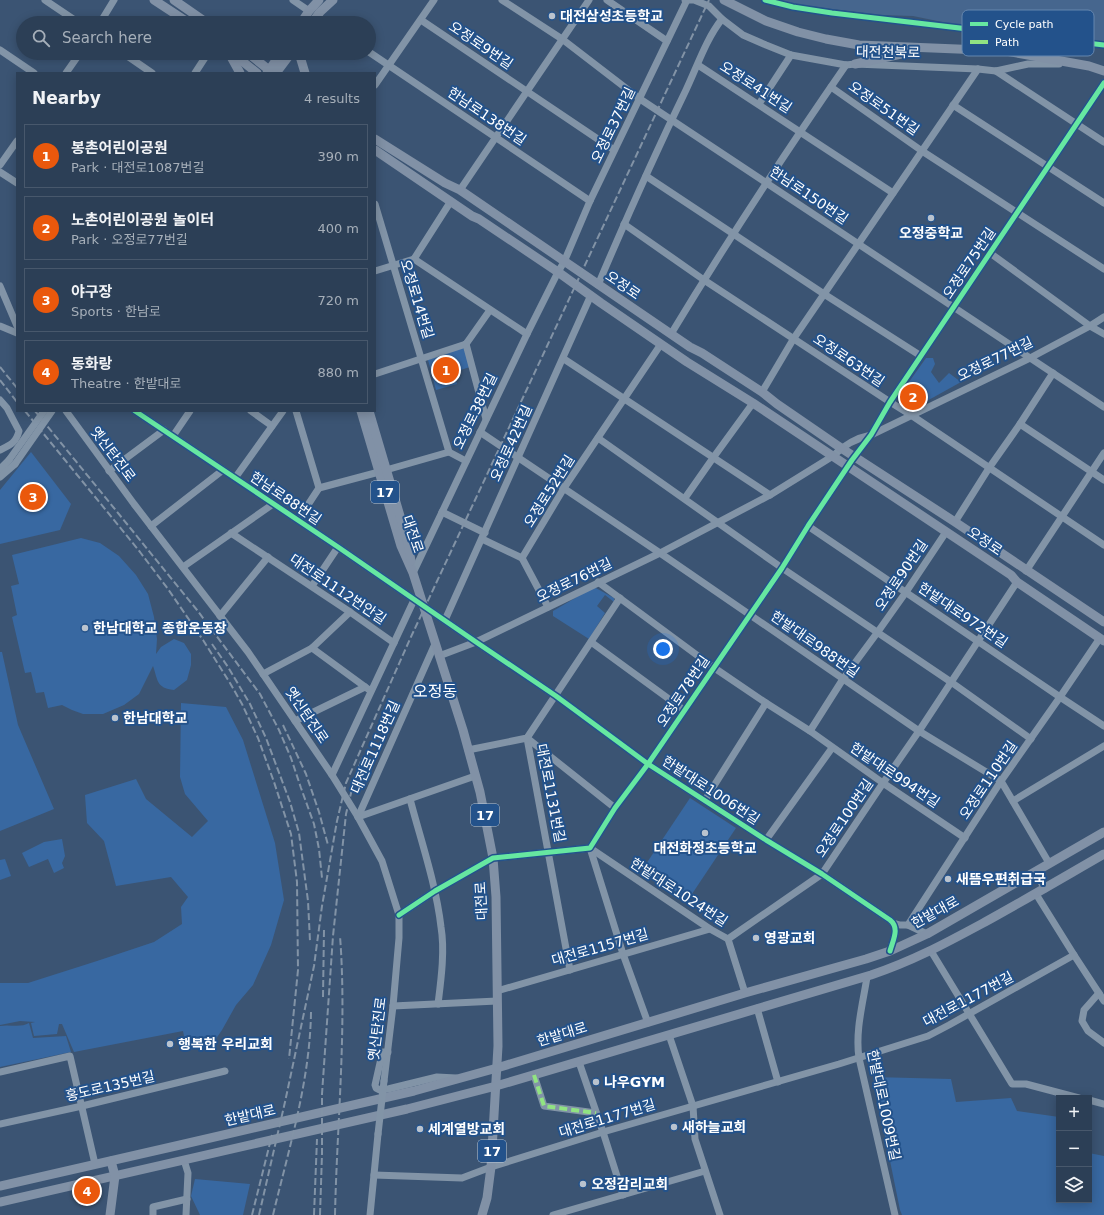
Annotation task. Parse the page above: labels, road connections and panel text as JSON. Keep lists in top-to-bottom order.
{
  "streets": {
    "main road": [
      "대전천북로",
      "오정로",
      "17",
      "대전로",
      "한밭대로"
    ],
    "street": [
      "오정로9번길",
      "오정로41번길",
      "오정로51번길",
      "한남로138번길",
      "오정로37번길",
      "한남로150번길",
      "오정로75번길",
      "오정로14번길",
      "오정로77번길",
      "오정로63번길",
      "오정로38번길",
      "오정로42번길",
      "옛신탄진로",
      "오정로52번길",
      "한남로88번길",
      "오정로90번길",
      "오정로76번길",
      "대전로1112번안길",
      "한밭대로972번길",
      "한밭대로988번길",
      "오정로78번길",
      "대전로1118번길",
      "한밭대로994번길",
      "오정로110번길",
      "한밭대로1006번길",
      "대전로1131번길",
      "오정로100번길",
      "한밭대로1024번길",
      "대전로1157번길",
      "대전로1177번길",
      "홍도로135번길",
      "한밭대로1009번길"
    ]
  },
  "crossings": [
    ["오정로9번길", "오정로37번길"],
    ["대전천북로", "오정로41번길"],
    ["대전천북로", "오정로51번길"],
    ["대전천북로", "오정로37번길"],
    ["대전천북로", "오정로63번길"],
    ["오정로41번길", "오정로51번길"],
    ["오정로41번길", "한남로150번길"],
    ["오정로41번길", "오정로"],
    ["오정로51번길", "한남로150번길"],
    ["오정로51번길", "오정로"],
    ["오정로51번길", "오정로63번길"],
    ["한남로138번길", "오정로37번길"],
    ["오정로37번길", "한남로150번길"],
    ["오정로37번길", "오정로"],
    ["오정로37번길", "오정로38번길"],
    ["한남로150번길", "오정로75번길"],
    ["한남로150번길", "오정로77번길"],
    ["한남로150번길", "오정로63번길"],
    ["오정로75번길", "오정로"],
    ["오정로75번길", "오정로77번길"],
    ["오정로75번길", "오정로63번길"],
    ["오정로", "오정로77번길"],
    ["오정로", "오정로63번길"],
    ["오정로", "오정로38번길"],
    ["오정로", "오정로42번길"],
    ["오정로", "오정로52번길"],
    ["오정로", "오정로90번길"],
    ["오정로", "오정로76번길"],
    ["오정로", "오정로78번길"],
    ["오정로", "오정로110번길"],
    ["오정로", "오정로100번길"],
    ["오정로77번길", "오정로63번길"],
    ["오정로77번길", "오정로76번길"],
    ["오정로38번길", "대전로"],
    ["오정로38번길", "한밭대로988번길"],
    ["오정로42번길", "한남로88번길"],
    ["오정로42번길", "한밭대로988번길"],
    ["오정로42번길", "한밭대로1006번길"],
    ["옛신탄진로", "대전로1112번안길"],
    ["옛신탄진로", "대전로1118번길"],
    ["오정로52번길", "한밭대로988번길"],
    ["한남로88번길", "대전로"],
    ["한남로88번길", "한밭대로1006번길"],
    ["대전로", "오정로76번길"],
    ["대전로", "대전로1118번길"],
    ["대전로", "대전로1131번길"],
    ["대전로", "한밭대로"],
    ["대전로", "대전로1157번길"],
    ["대전로", "대전로1177번길"],
    ["오정로90번길", "한밭대로972번길"],
    ["오정로90번길", "한밭대로988번길"],
    ["오정로90번길", "한밭대로994번길"],
    ["오정로90번길", "오정로100번길"],
    ["오정로76번길", "한밭대로988번길"],
    ["오정로76번길", "한밭대로994번길"],
    ["오정로76번길", "한밭대로1006번길"],
    ["한밭대로972번길", "오정로78번길"],
    ["한밭대로972번길", "오정로110번길"],
    ["한밭대로972번길", "오정로100번길"],
    ["한밭대로988번길", "오정로78번길"],
    ["한밭대로988번길", "오정로110번길"],
    ["한밭대로988번길", "오정로100번길"],
    ["한밭대로988번길", "한밭대로"],
    ["오정로78번길", "한밭대로994번길"],
    ["오정로78번길", "한밭대로1006번길"],
    ["오정로78번길", "대전로1131번길"],
    ["오정로78번길", "한밭대로1024번길"],
    ["한밭대로994번길", "오정로110번길"],
    ["한밭대로994번길", "한밭대로1006번길"],
    ["한밭대로994번길", "대전로1131번길"],
    ["한밭대로994번길", "오정로100번길"],
    ["한밭대로1006번길", "대전로1131번길"],
    ["한밭대로1006번길", "오정로100번길"],
    ["오정로100번길", "한밭대로1024번길"],
    ["한밭대로1024번길", "한밭대로"],
    ["한밭대로1024번길", "대전로1157번길"],
    ["한밭대로", "한밭대로1009번길"],
    ["대전로1177번길", "한밭대로1009번길"]
  ],
  "districts": ["오정동"],
  "places": [
    "대전삼성초등학교",
    "오정중학교",
    "한남대학교 종합운동장",
    "한남대학교",
    "대전화정초등학교",
    "새뜸우편취급국",
    "영광교회",
    "행복한 우리교회",
    "나우GYM",
    "새하늘교회",
    "세계열방교회",
    "오정감리교회"
  ],
  "legend": ["Cycle path", "Path"],
  "page": {
    "search": "Search here",
    "heading": ["Nearby", "4 results"],
    "list": [
      {
        "mark": "1",
        "name": "봉촌어린이공원",
        "note": "Park · 대전로1087번길",
        "value": "390 m"
      },
      {
        "mark": "2",
        "name": "노촌어린이공원 놀이터",
        "note": "Park · 오정로77번길",
        "value": "400 m"
      },
      {
        "mark": "3",
        "name": "야구장",
        "note": "Sports · 한남로",
        "value": "720 m"
      },
      {
        "mark": "4",
        "name": "동화랑",
        "note": "Theatre · 한밭대로",
        "value": "880 m"
      }
    ],
    "pins": [
      "1",
      "2",
      "3",
      "4"
    ],
    "map_buttons": ["+", "−"]
  }
}
